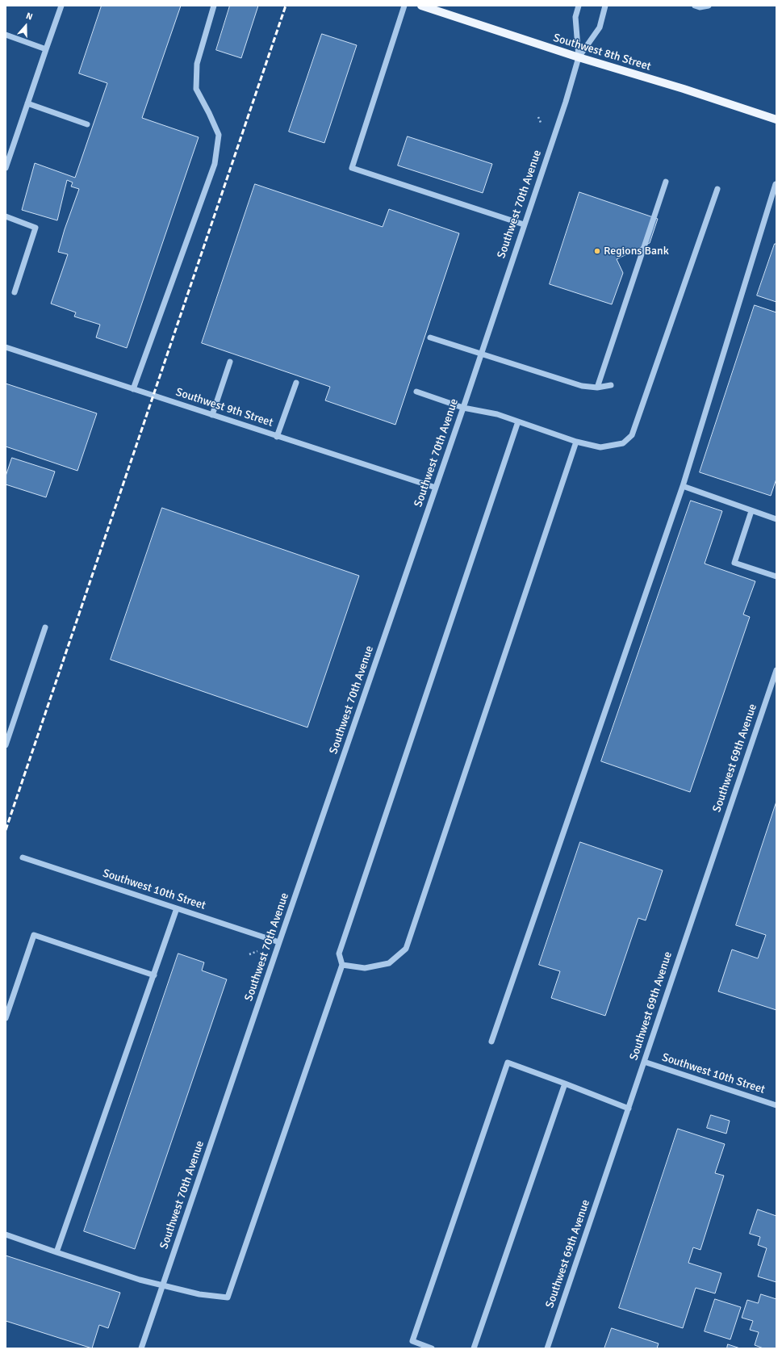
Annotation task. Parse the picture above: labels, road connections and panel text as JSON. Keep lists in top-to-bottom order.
{
  "streets": {
    "main road": ["Southwest 8th Street"],
    "street": [
      "Southwest 70th Avenue",
      "Southwest 9th Street",
      "Southwest 69th Avenue",
      "Southwest 10th Street"
    ]
  },
  "crossings": [
    ["Southwest 8th Street", "Southwest 70th Avenue"],
    ["Southwest 70th Avenue", "Southwest 9th Street"],
    ["Southwest 70th Avenue", "Southwest 10th Street"],
    ["Southwest 69th Avenue", "Southwest 10th Street"]
  ],
  "places": ["Regions Bank"],
  "north": "top"
}
